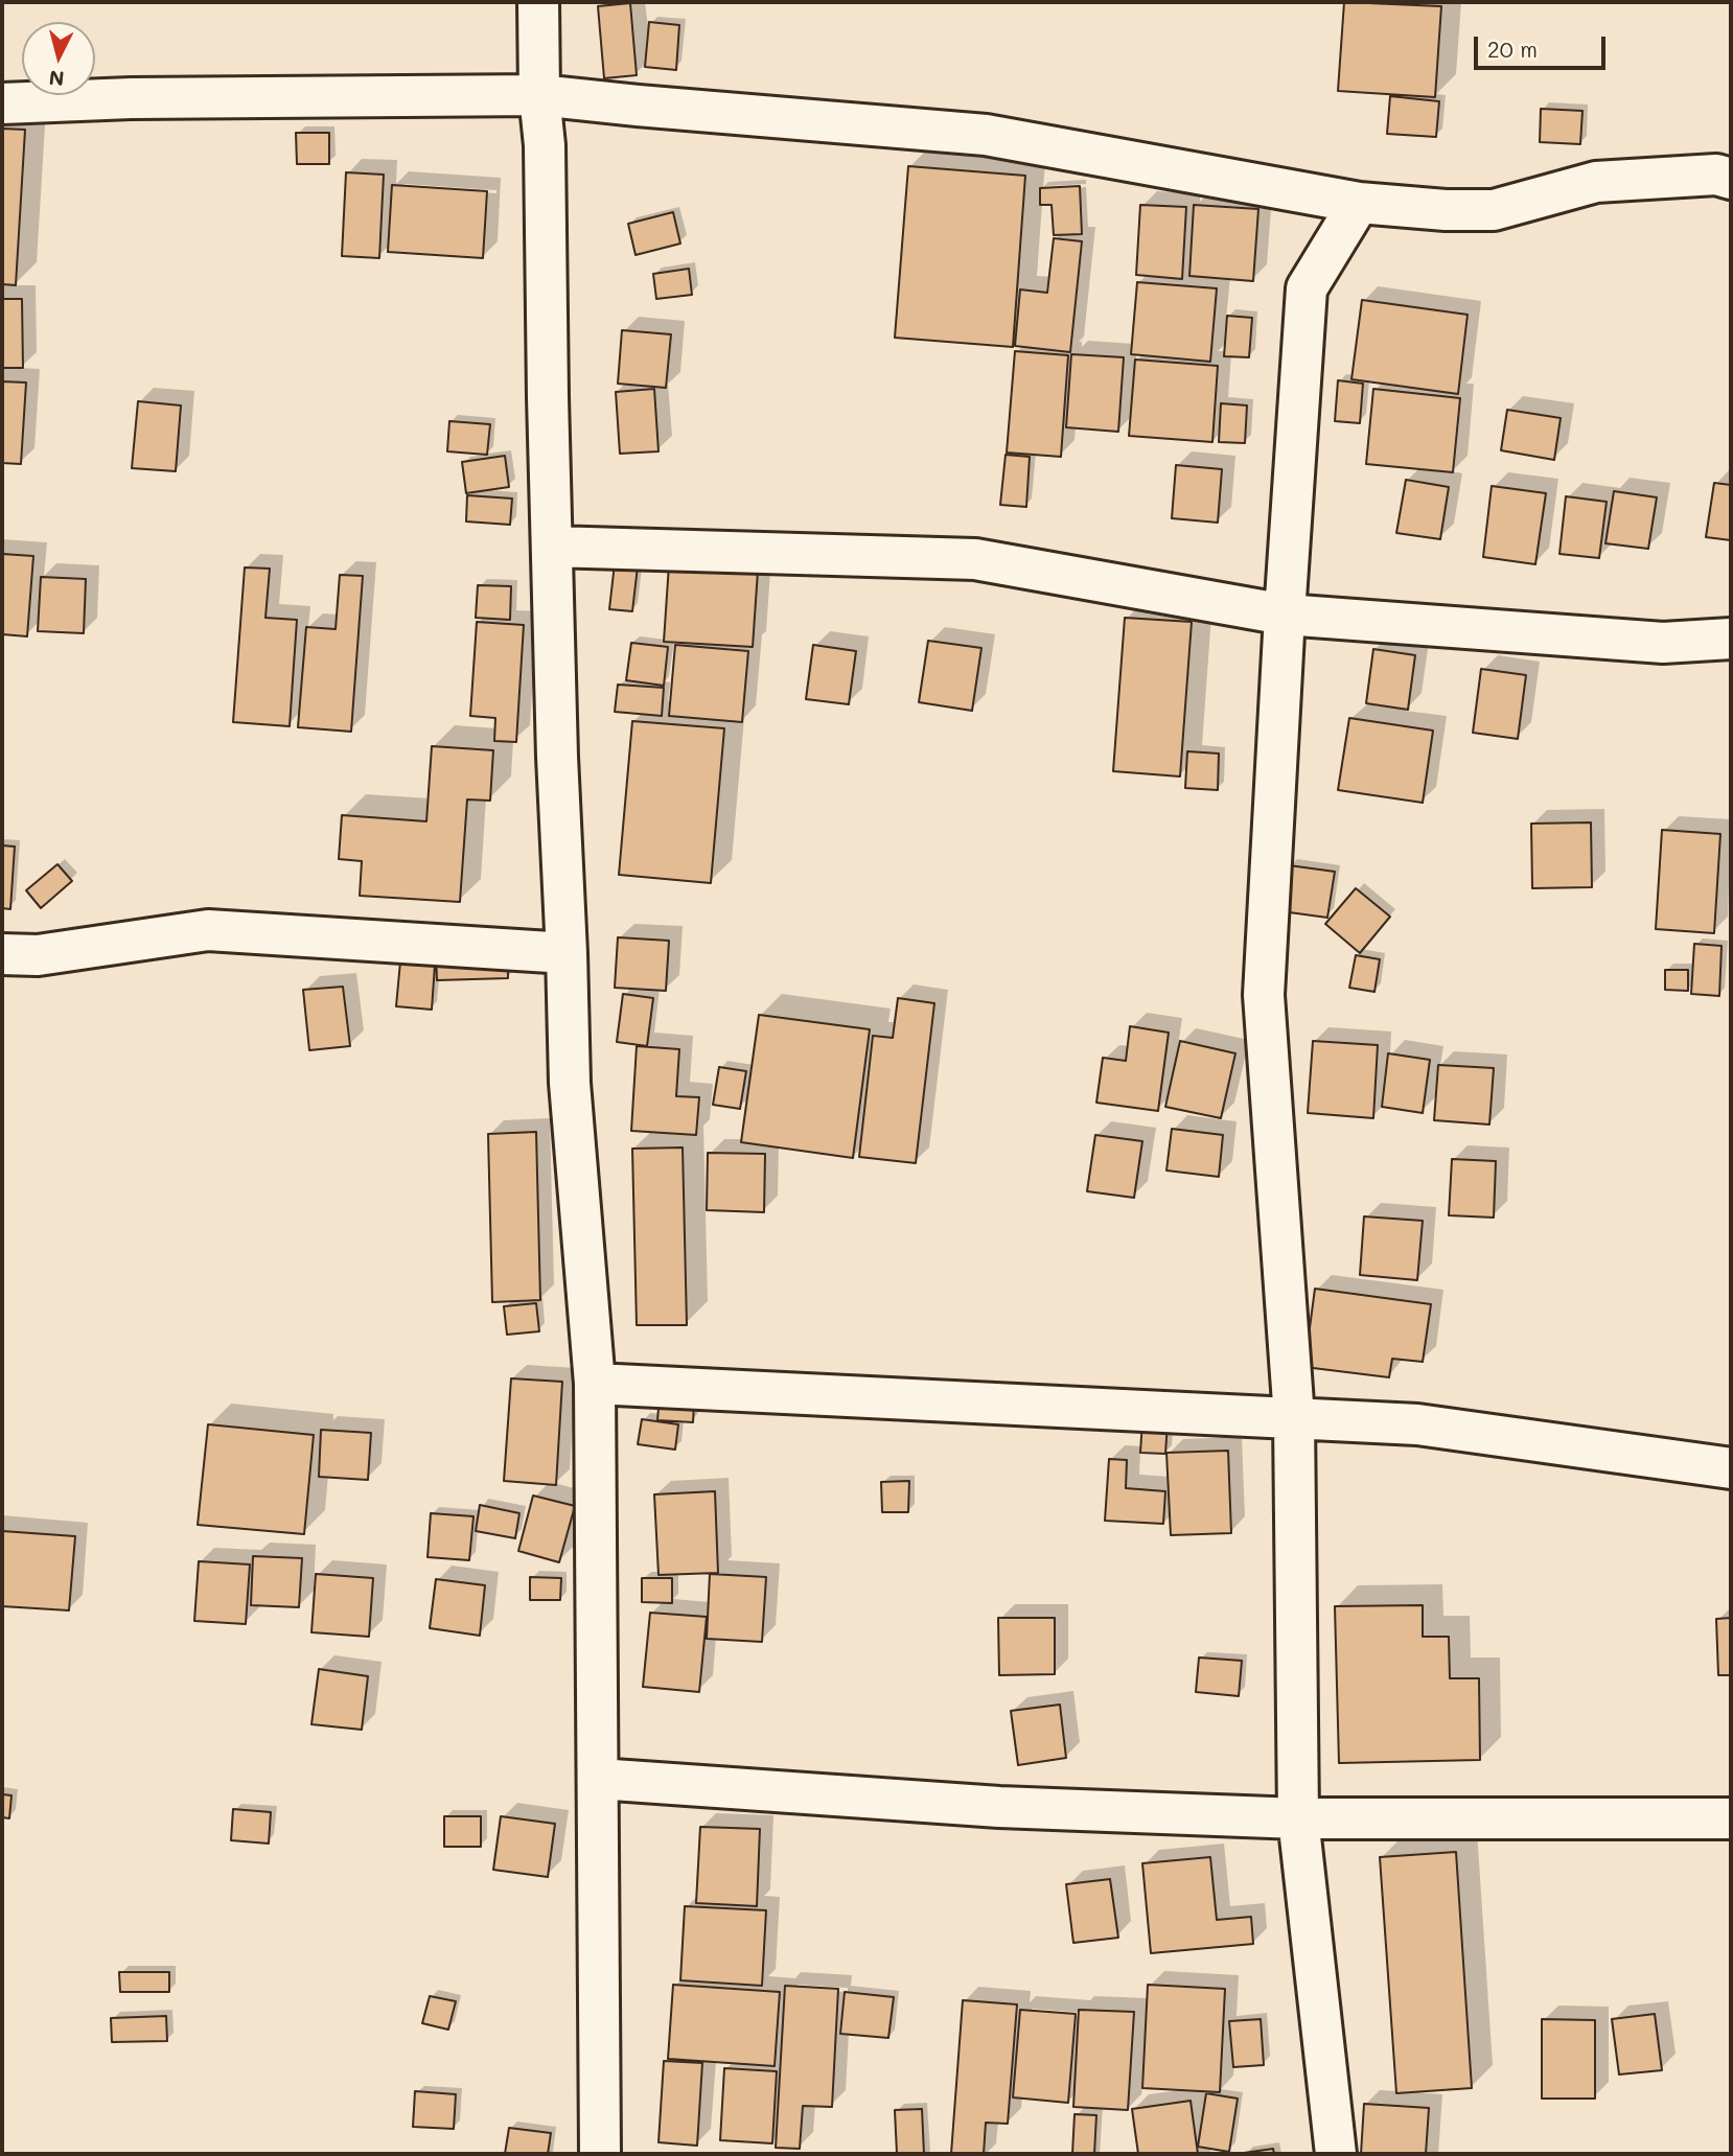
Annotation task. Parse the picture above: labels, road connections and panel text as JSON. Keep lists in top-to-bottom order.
{
  "scale_bar": "20 m",
  "north": "bottom"
}
